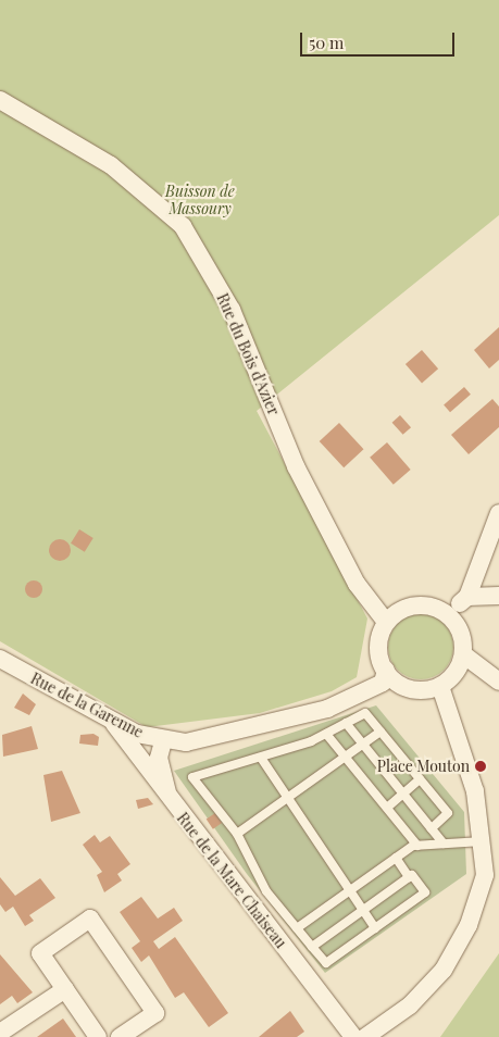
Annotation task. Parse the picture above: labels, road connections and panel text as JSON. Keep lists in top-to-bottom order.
{
  "streets": {
    "street": ["Rue du Bois d'Azier", "Rue de la Garenne", "Rue de la Mare Chaiseau"]
  },
  "crossings": [
    ["Rue du Bois d'Azier", "Rue de la Garenne"],
    ["Rue de la Garenne", "Rue de la Mare Chaiseau"]
  ],
  "parks": ["Buisson de Massoury"],
  "places": ["Place Mouton"],
  "scale_bar": "50 m"
}
